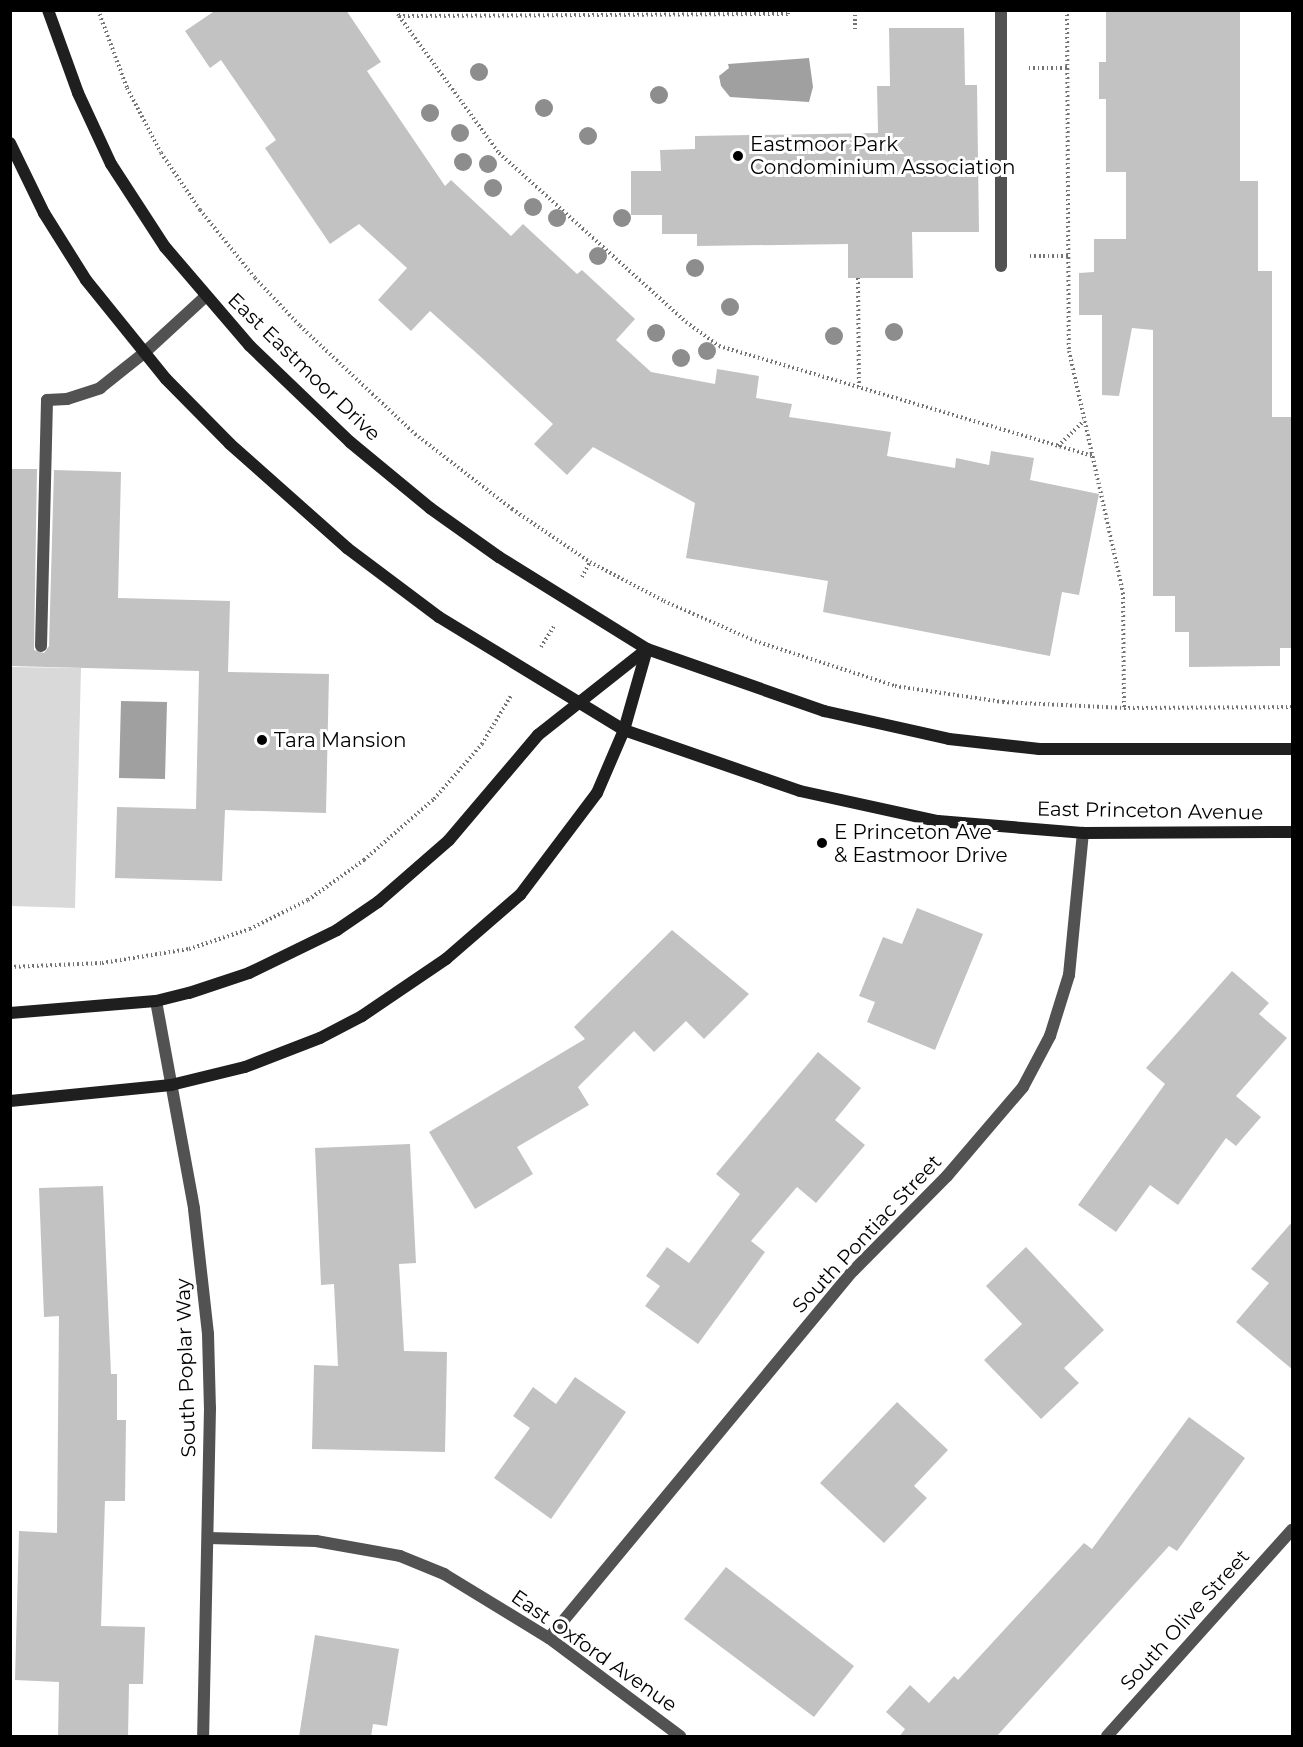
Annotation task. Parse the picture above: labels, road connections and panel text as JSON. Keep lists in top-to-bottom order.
{
  "streets": {
    "main road": ["East Eastmoor Drive", "East Princeton Avenue"],
    "street": [
      "South Pontiac Street",
      "South Poplar Way",
      "South Olive Street",
      "East Oxford Avenue"
    ]
  },
  "crossings": [
    ["East Princeton Avenue", "South Pontiac Street"],
    ["South Pontiac Street", "East Oxford Avenue"],
    ["South Poplar Way", "East Oxford Avenue"]
  ],
  "places": ["Eastmoor Park Condominium Association", "Tara Mansion", "E Princeton Ave & Eastmoor Drive"]
}
